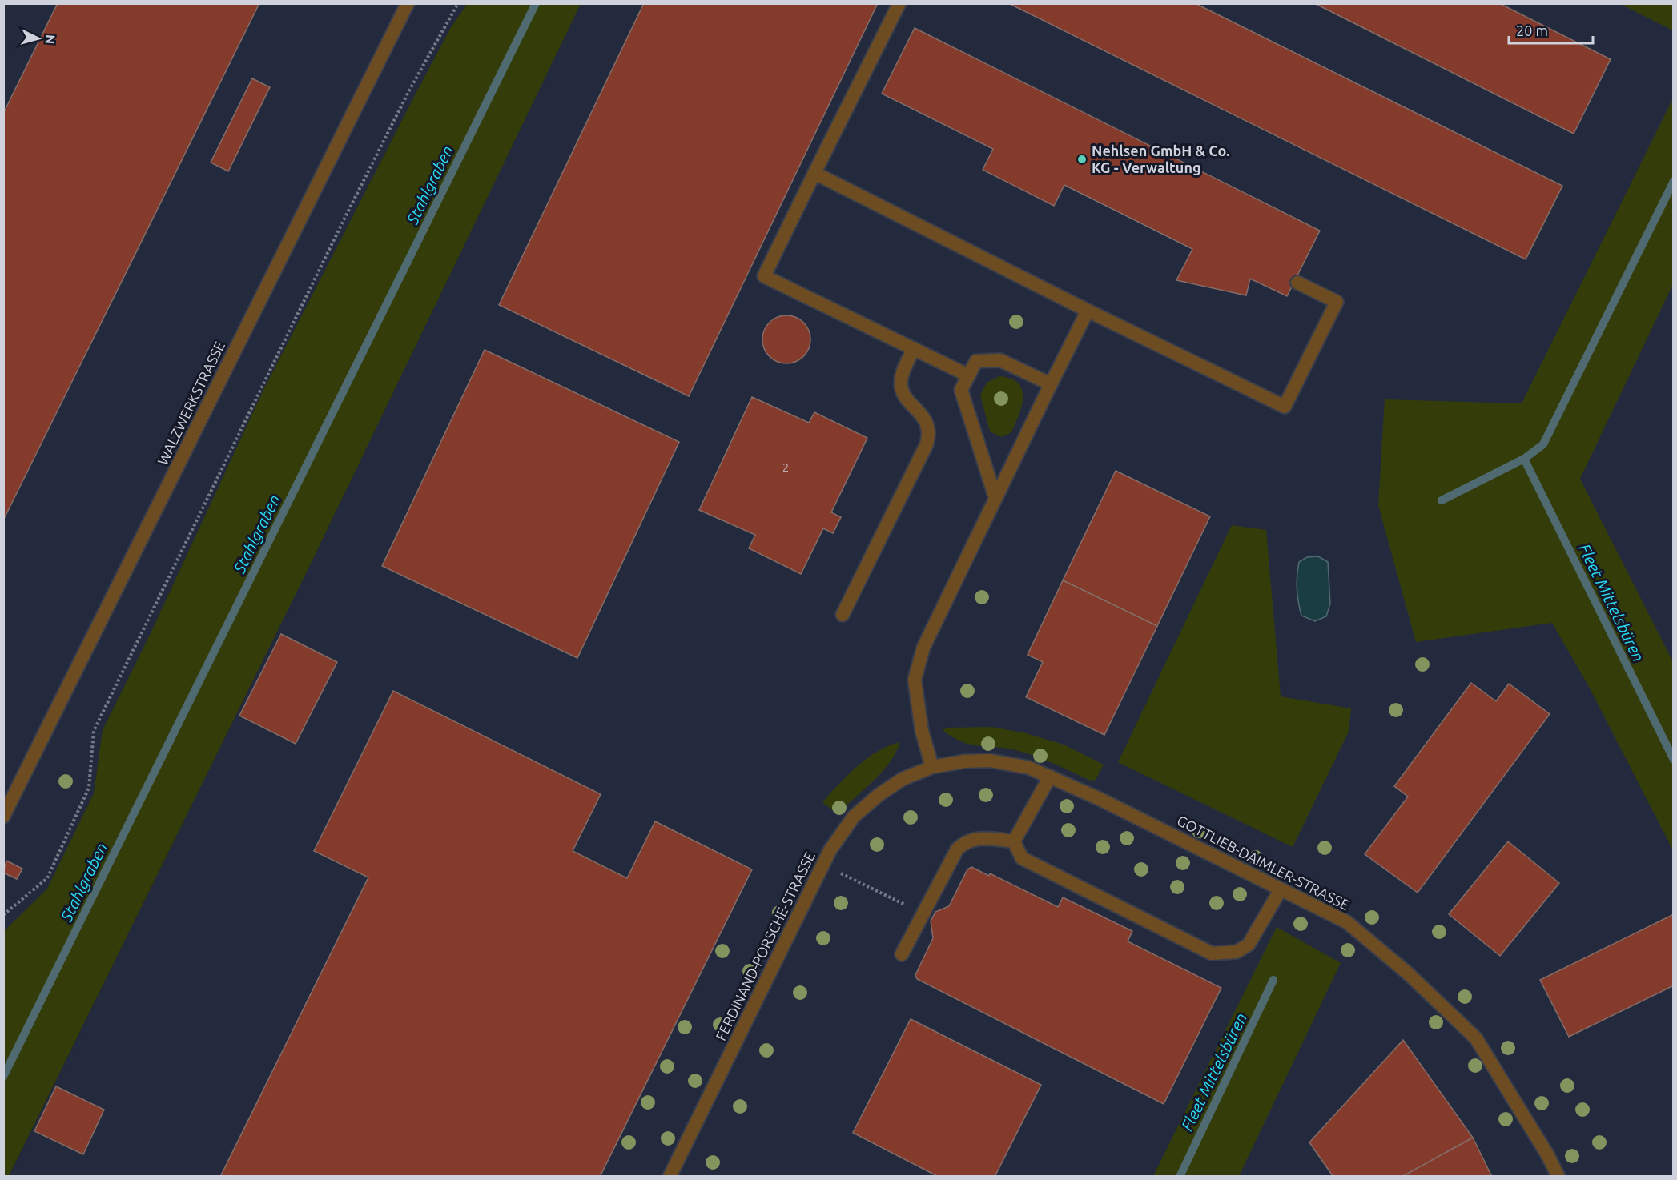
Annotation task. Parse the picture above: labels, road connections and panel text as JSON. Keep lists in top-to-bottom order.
{
  "streets": {
    "street": ["WALZWERKSTRASSE", "GOTTLIEB-DAIMLER-STRASSE", "FERDINAND-PORSCHE-STRASSE"]
  },
  "crossings": [
    ["GOTTLIEB-DAIMLER-STRASSE", "FERDINAND-PORSCHE-STRASSE"]
  ],
  "water": ["Stahlgraben", "Fleet Mittelsbüren"],
  "places": ["Nehlsen GmbH & Co. KG - Verwaltung"],
  "house_numbers": ["2"],
  "scale_bar": "20 m",
  "north": "right"
}
